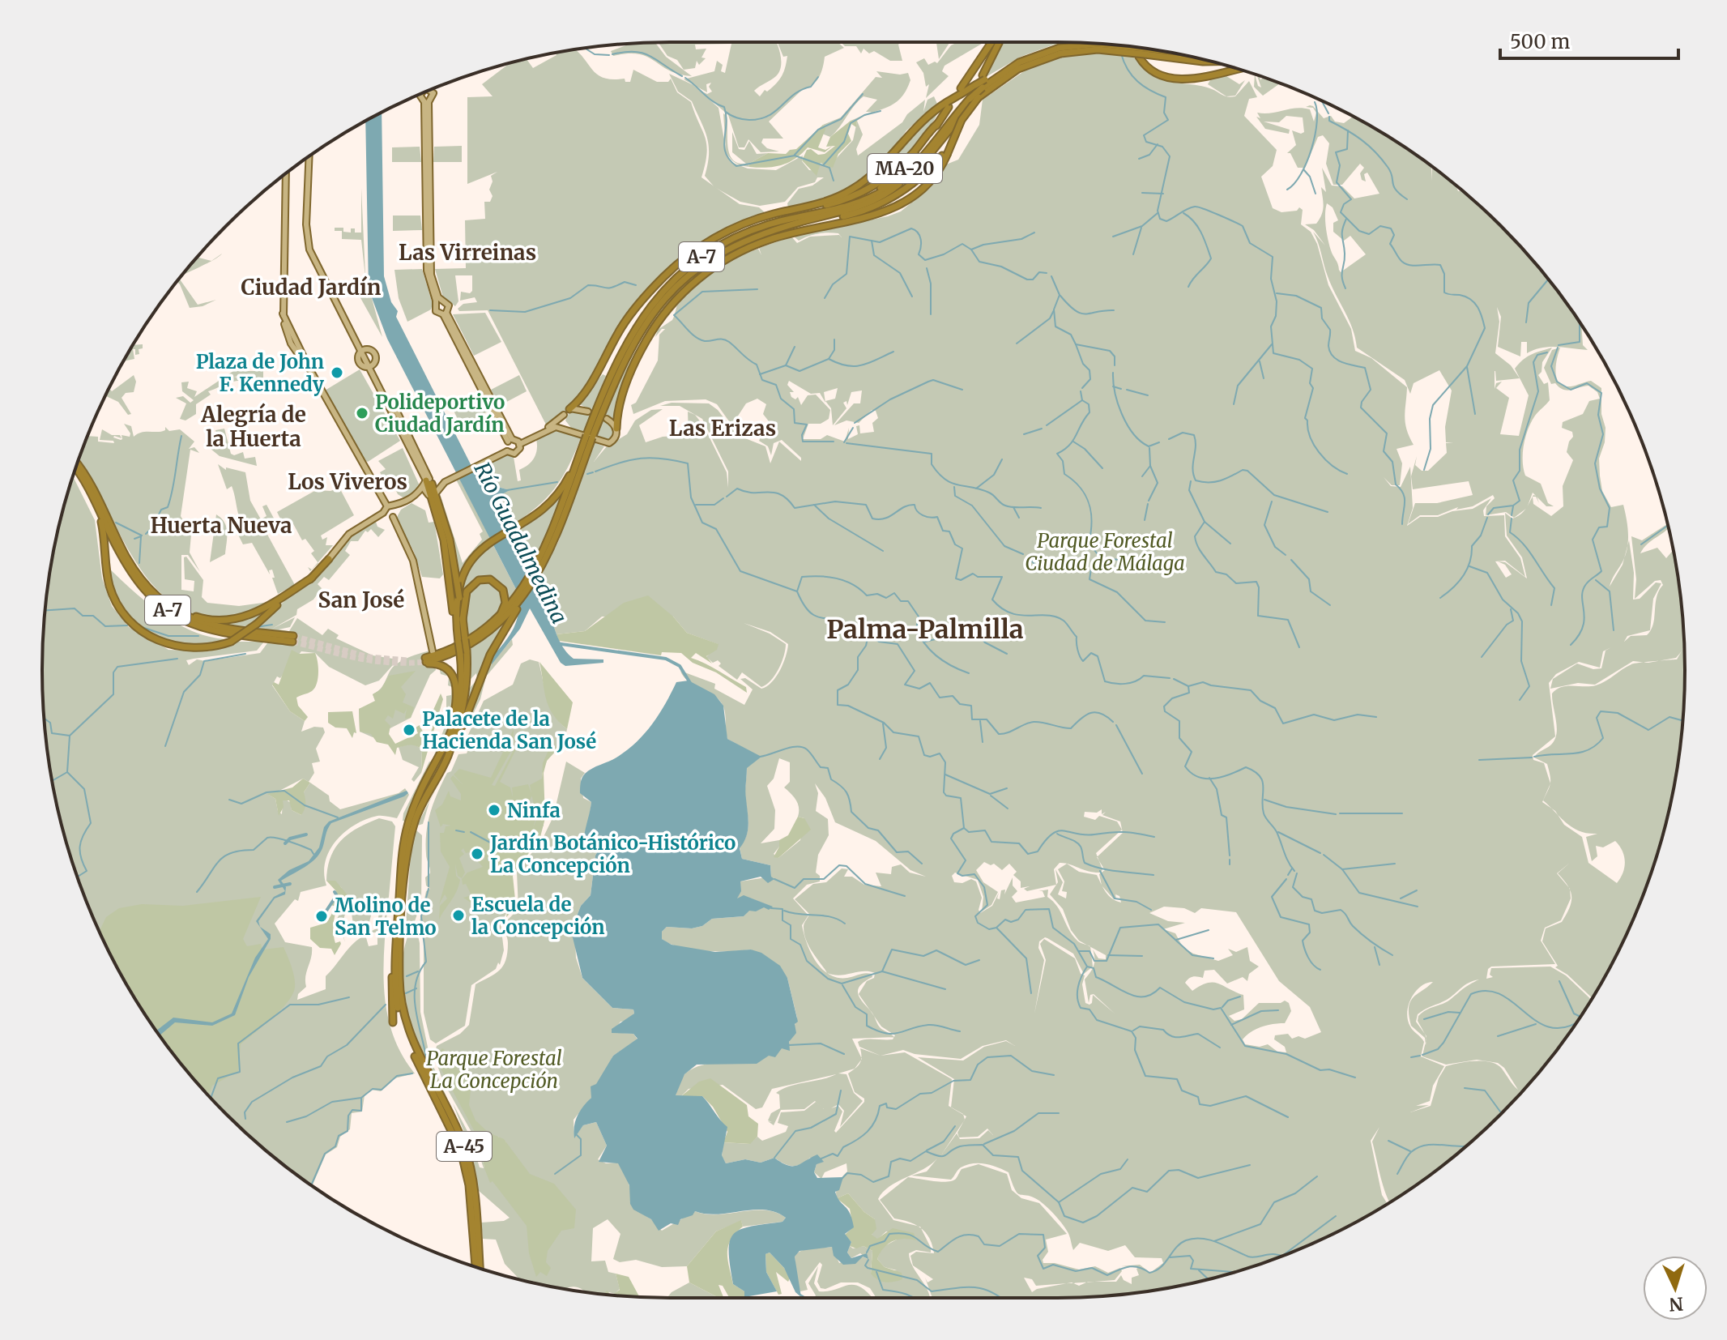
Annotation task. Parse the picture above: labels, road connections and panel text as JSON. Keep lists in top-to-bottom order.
{
  "streets": {
    "highway": ["MA-20", "A-7", "A-45"]
  },
  "crossings": [
    ["MA-20", "A-7"]
  ],
  "districts": [
    "Las Virreinas",
    "Ciudad Jardín",
    "Alegría de la Huerta",
    "Las Erizas",
    "Los Viveros",
    "Huerta Nueva",
    "San José",
    "Palma-Palmilla"
  ],
  "water": ["Río Guadalmedina"],
  "parks": ["Parque Forestal Ciudad de Málaga", "Parque Forestal La Concepción"],
  "places": [
    "Plaza de John F. Kennedy",
    "Polideportivo Ciudad Jardín",
    "Palacete de la Hacienda San José",
    "Ninfa",
    "Jardín Botánico-Histórico La Concepción",
    "Escuela de la Concepción",
    "Molino de San Telmo"
  ],
  "scale_bar": "500 m",
  "north": "bottom"
}
